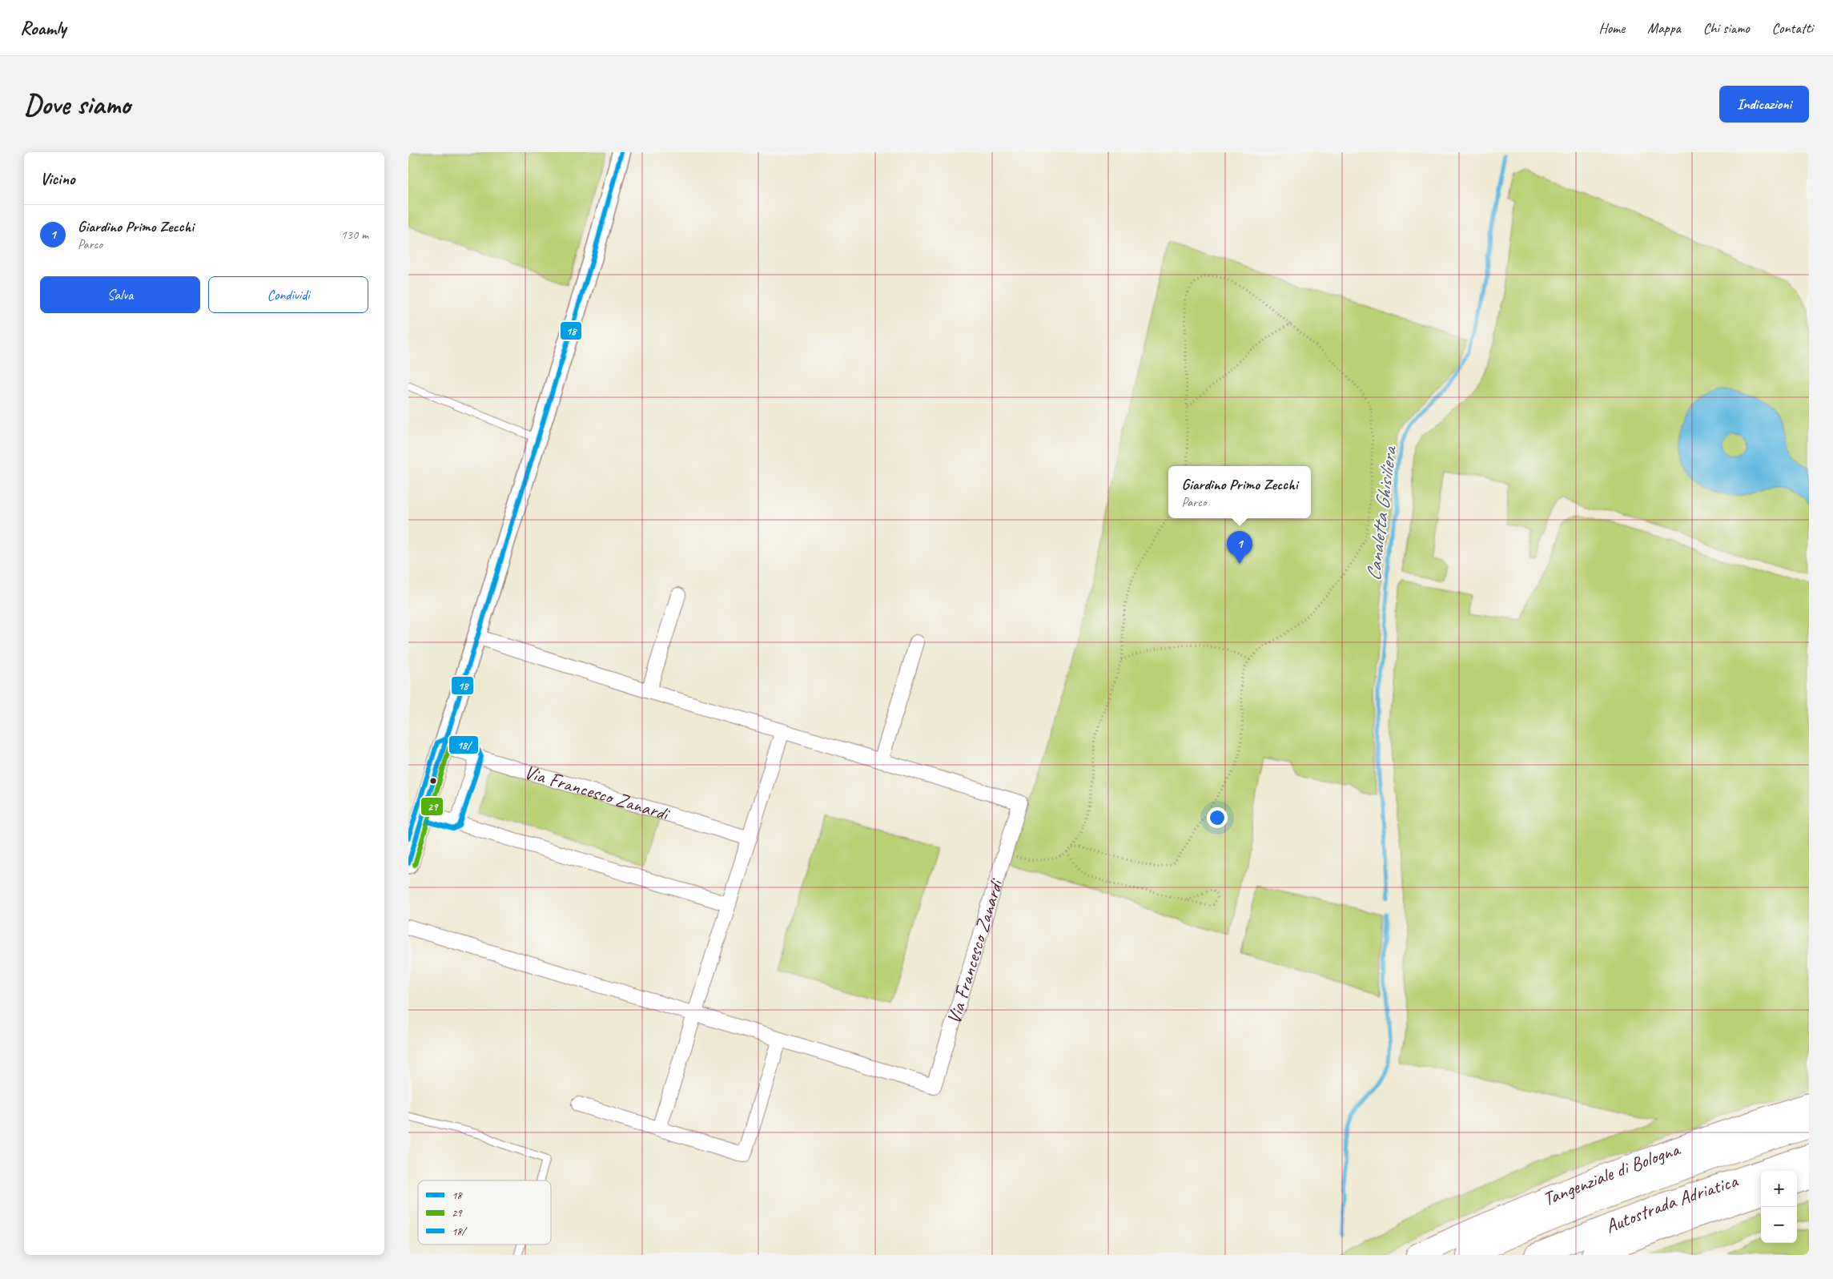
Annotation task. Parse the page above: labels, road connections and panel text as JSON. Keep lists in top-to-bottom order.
{
  "streets": {
    "highway": ["Tangenziale di Bologna", "Autostrada Adriatica"],
    "street": ["Via Francesco Zanardi"]
  },
  "water": ["Canaletta Ghisiliera"],
  "lines": ["transit line 18", "transit line 18/", "transit line 29"],
  "legend": ["18", "29", "18/"],
  "page": {
    "header": "Roamly",
    "nav": [
      "Home",
      "Mappa",
      "Chi siamo",
      "Contatti"
    ],
    "buttons": [
      "Indicazioni",
      ["Salva", "Condividi"]
    ],
    "title": "Dove siamo",
    "heading": "Vicino",
    "list": [
      {
        "mark": "1",
        "name": "Giardino Primo Zecchi",
        "note": "Parco",
        "value": "130 m"
      }
    ],
    "popup": ["Giardino Primo Zecchi", "Parco"],
    "pins": "1",
    "map_buttons": ["+", "−"]
  }
}
